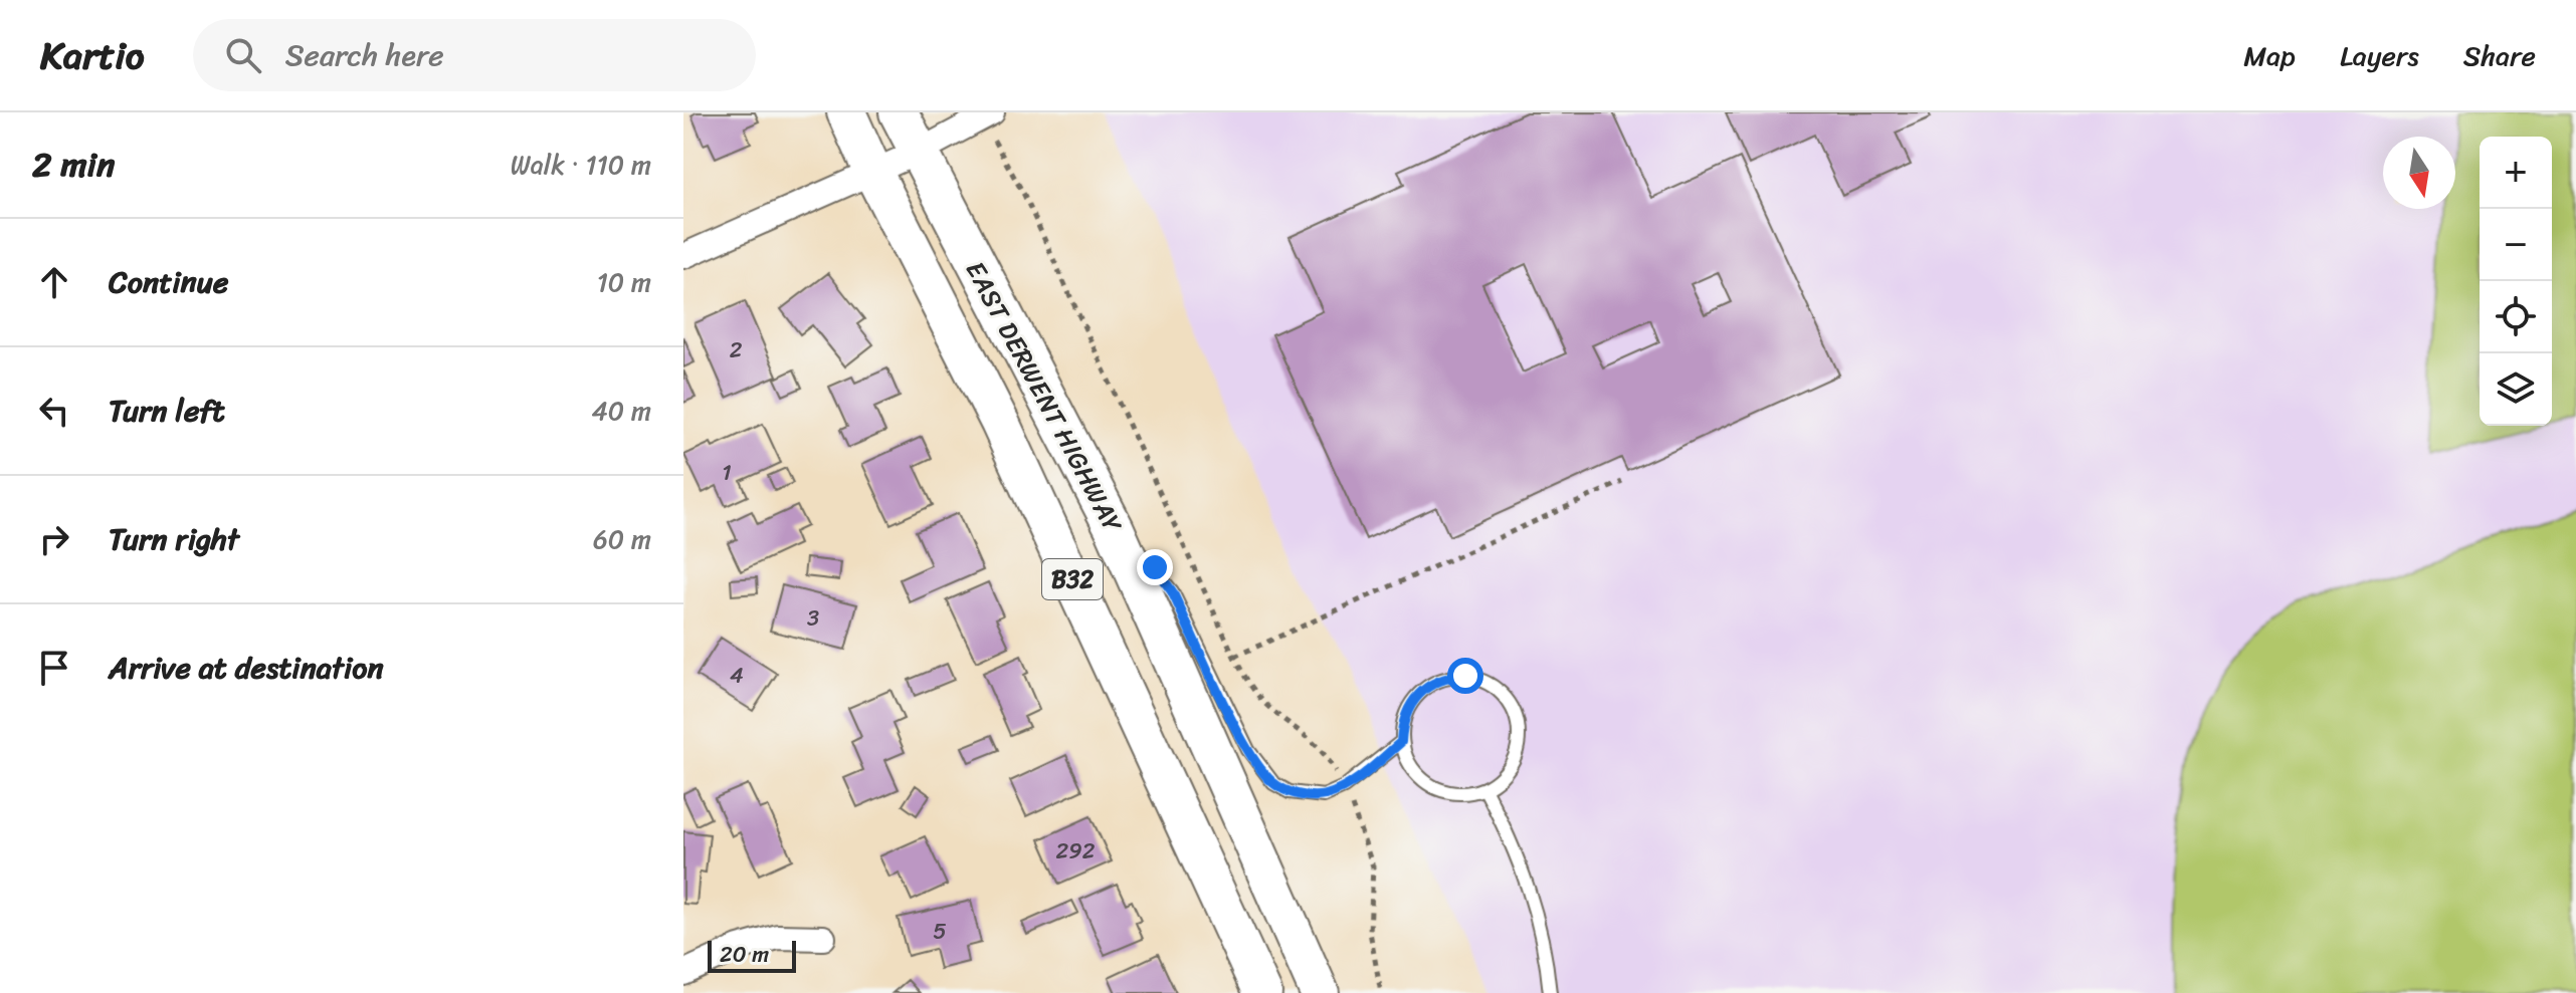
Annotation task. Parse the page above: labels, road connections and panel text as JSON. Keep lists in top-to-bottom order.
{
  "streets": {
    "main road": ["EAST DERWENT HIGHWAY", "B32"]
  },
  "house_numbers": [
    "2",
    "1",
    "3",
    "4",
    "292",
    "5"
  ],
  "scale_bar": "20 m",
  "north": "bottom",
  "page": {
    "header": "Kartio",
    "search": "Search here",
    "nav": ["Map", "Layers", "Share"],
    "heading": ["2 min", "Walk · 110 m"],
    "map_buttons": ["+", "−"],
    "list": [
      ["Continue", "10 m"],
      ["Turn left", "40 m"],
      ["Turn right", "60 m"],
      "Arrive at destination"
    ],
    "scale": "20 m"
  }
}
